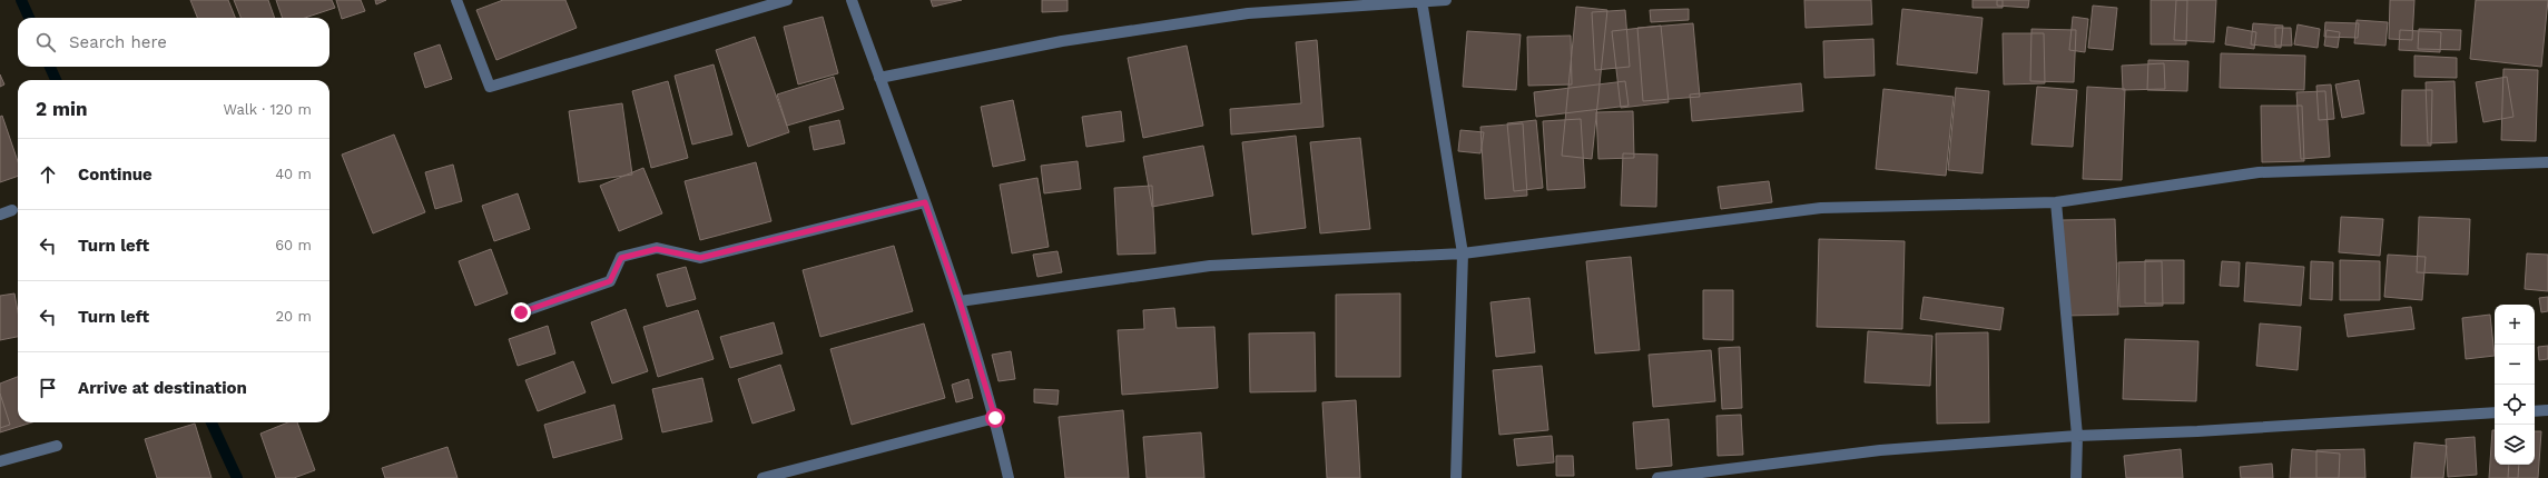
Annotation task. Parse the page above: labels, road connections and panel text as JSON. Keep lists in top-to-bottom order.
{
  "page": {
    "search": "Search here",
    "heading": ["2 min", "Walk · 120 m"],
    "list": [
      ["Continue", "40 m"],
      ["Turn left", "60 m"],
      ["Turn left", "20 m"],
      "Arrive at destination"
    ],
    "map_buttons": ["+", "−"]
  }
}
